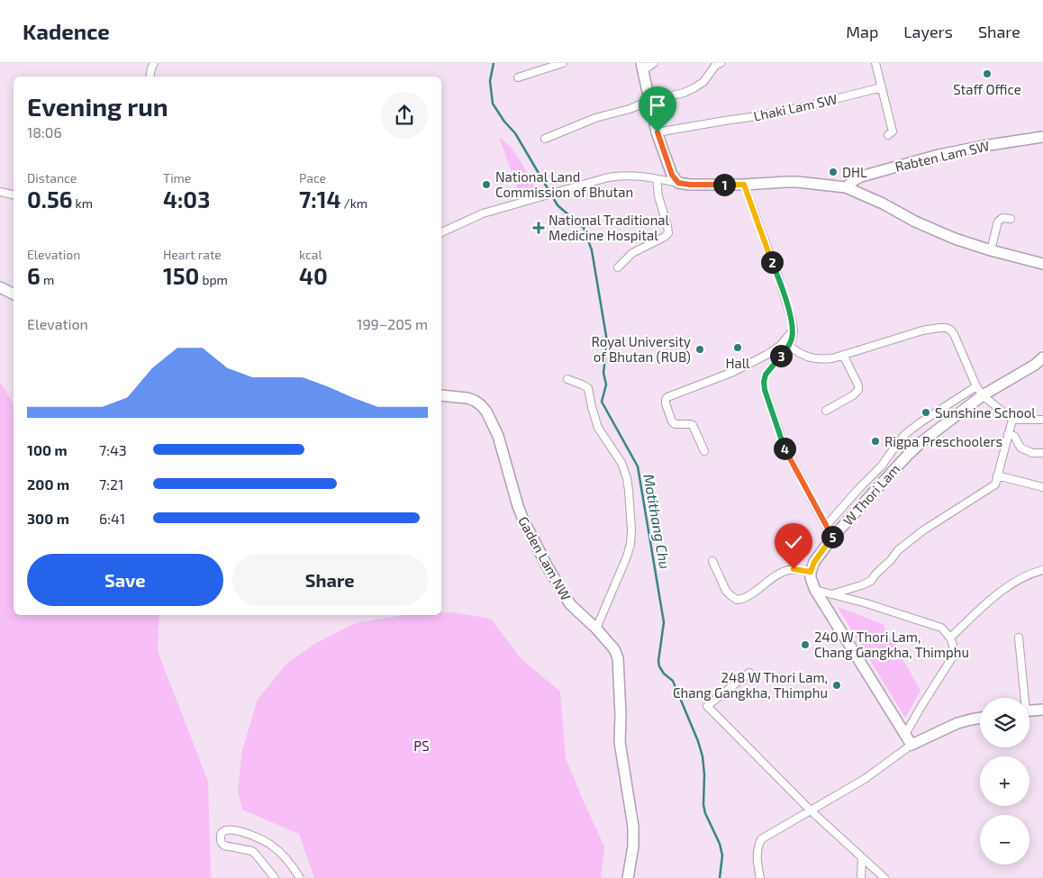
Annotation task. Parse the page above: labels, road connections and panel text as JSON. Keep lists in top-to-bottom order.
{
  "streets": {
    "main road": ["Rabten Lam SW", "W Thori Lam", "Gaden Lam NW"],
    "street": ["Lhaki Lam SW"]
  },
  "water": ["Motithang Chu"],
  "parks": ["PS"],
  "places": {
    "other": [
      "Staff Office",
      "DHL",
      "National Land Commission of Bhutan",
      "Hall",
      "Royal University of Bhutan (RUB)",
      "Sunshine School",
      "Rigpa Preschoolers",
      "240 W Thori Lam, Chang Gangkha, Thimphu",
      "248 W Thori Lam, Chang Gangkha, Thimphu"
    ],
    "health": ["National Traditional Medicine Hospital"]
  },
  "page": {
    "header": "Kadence",
    "nav": ["Map", "Layers", "Share"],
    "heading": ["Evening run", "18:06"],
    "stats": [
      ["Distance", "0.56 km"],
      ["Time", "4:03"],
      ["Pace", "7:14 /km"],
      ["Elevation", "6 m"],
      ["Heart rate", "150 bpm"],
      ["kcal", "40"]
    ],
    "pins": [
      "1",
      "2",
      "3",
      "4",
      "5"
    ],
    "chart": ["Elevation", "199–205 m"],
    "list": [
      {
        "name": "100 m",
        "note": "7:43"
      },
      {
        "name": "200 m",
        "note": "7:21"
      },
      {
        "name": "300 m",
        "note": "6:41"
      }
    ],
    "buttons": ["Save", "Share"],
    "map_buttons": ["+", "−"]
  }
}
